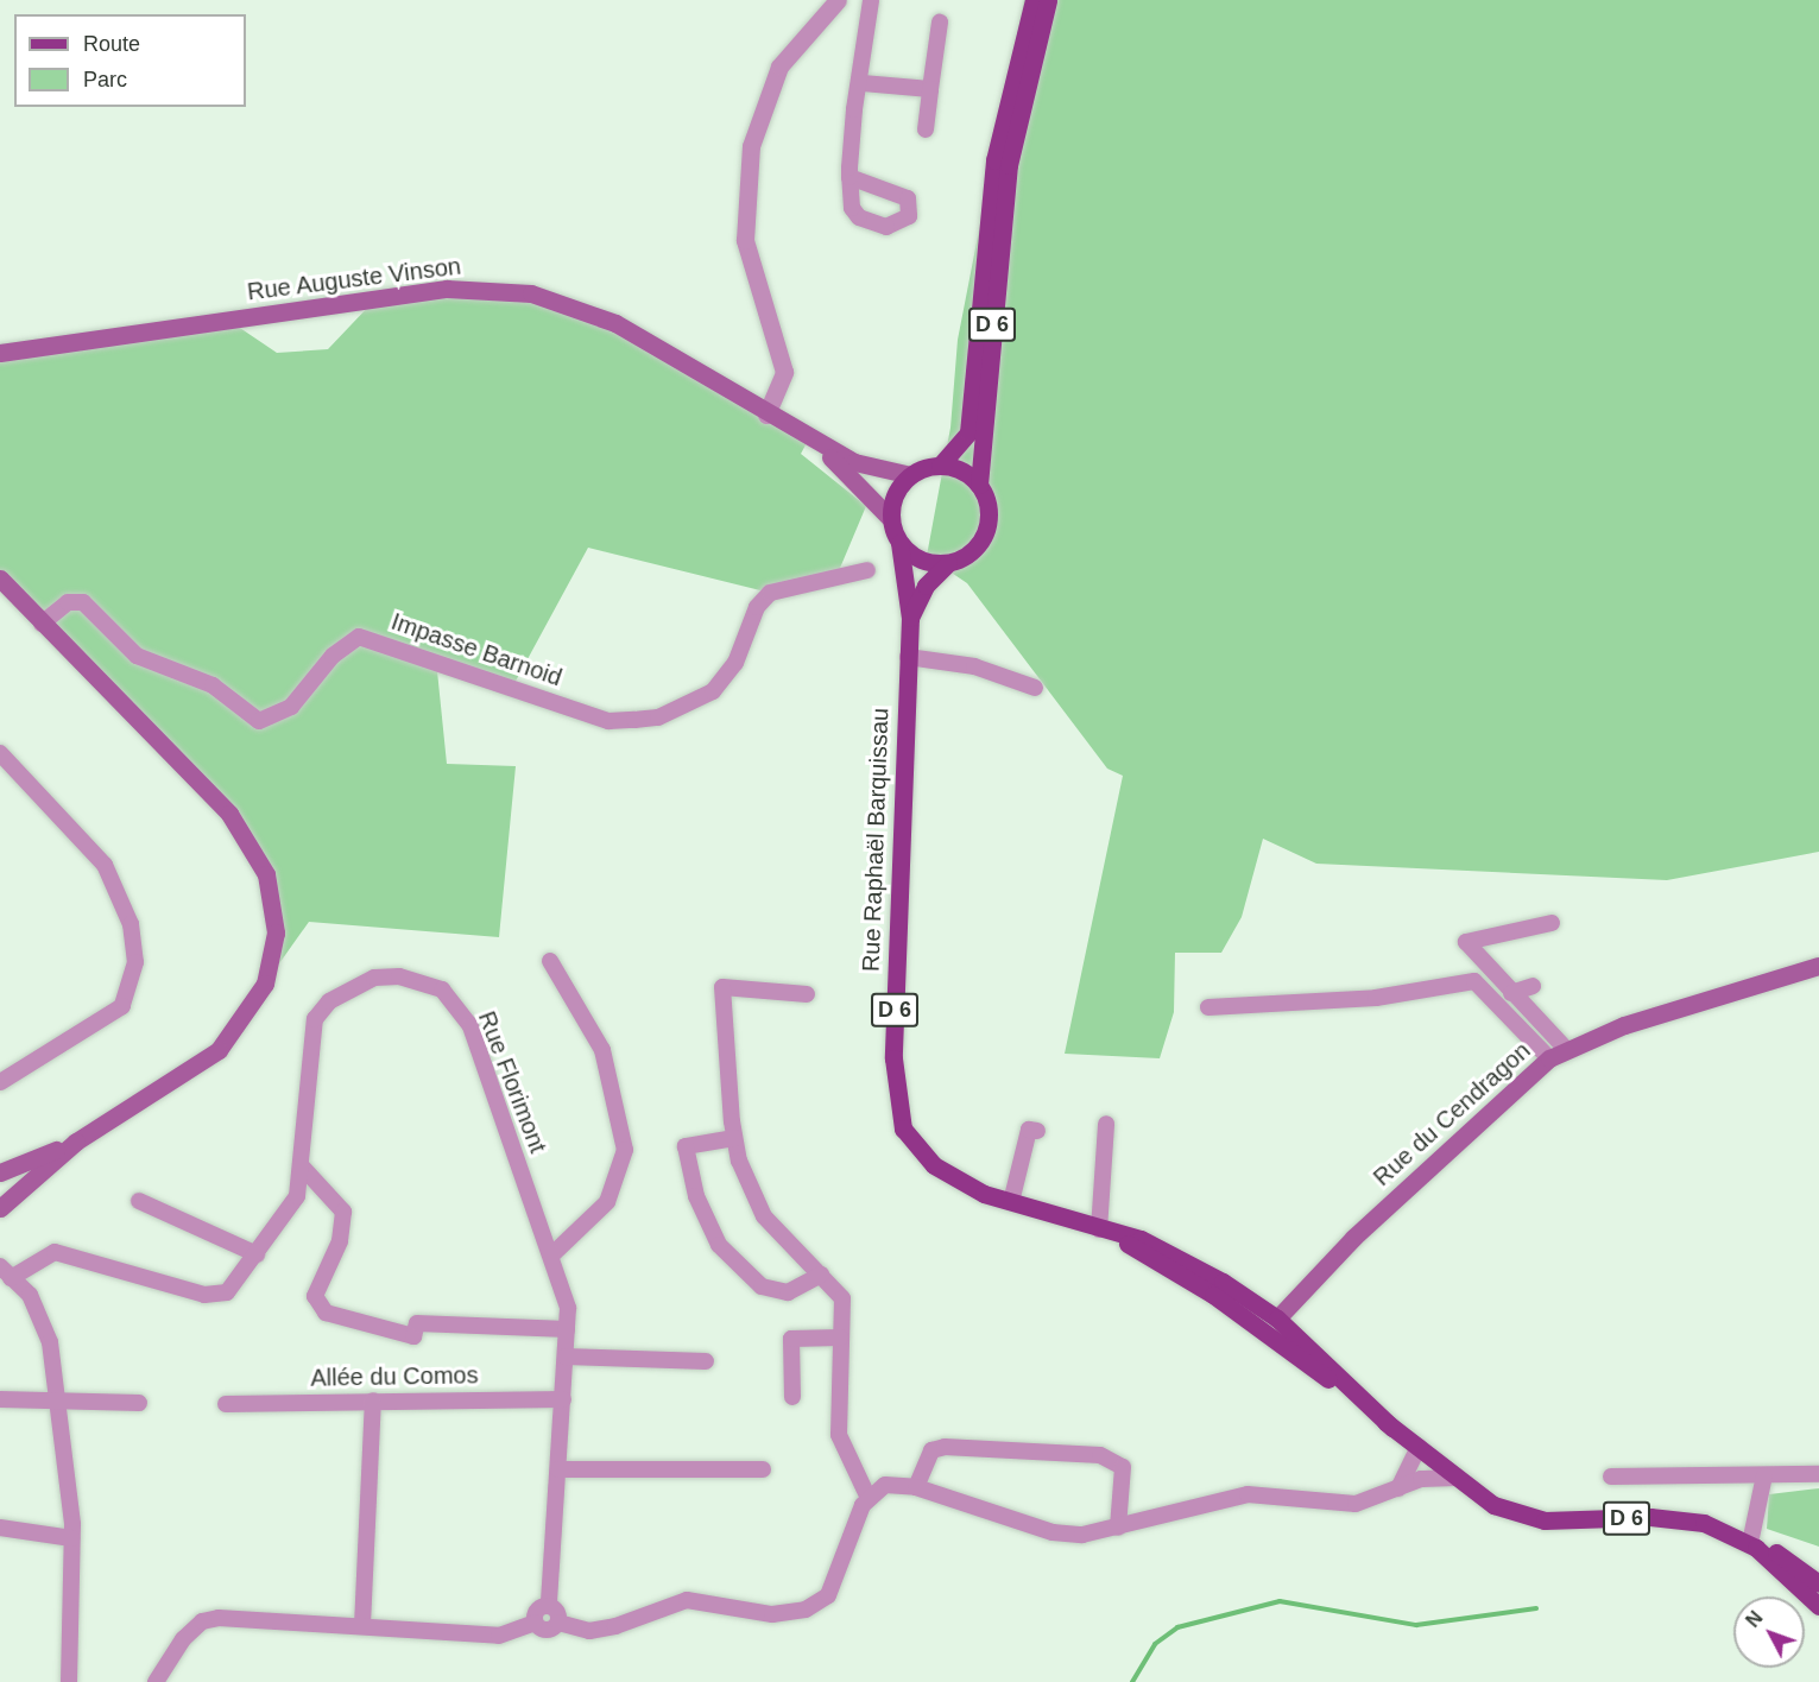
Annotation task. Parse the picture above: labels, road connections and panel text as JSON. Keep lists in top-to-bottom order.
{
  "streets": {
    "main road": [
      "Rue Auguste Vinson",
      "D 6",
      "Rue Raphaël Barquissau",
      "Rue du Cendragon"
    ],
    "street": ["Impasse Barnoid", "Rue Florimont", "Allée du Comos"]
  },
  "crossings": [
    ["Rue Auguste Vinson", "D 6"],
    ["Rue Auguste Vinson", "Rue Raphaël Barquissau"],
    ["D 6", "Rue Raphaël Barquissau"],
    ["Rue Raphaël Barquissau", "Rue du Cendragon"],
    ["Rue Florimont", "Allée du Comos"]
  ],
  "legend": ["Route", "Parc"],
  "north": "top left"
}
